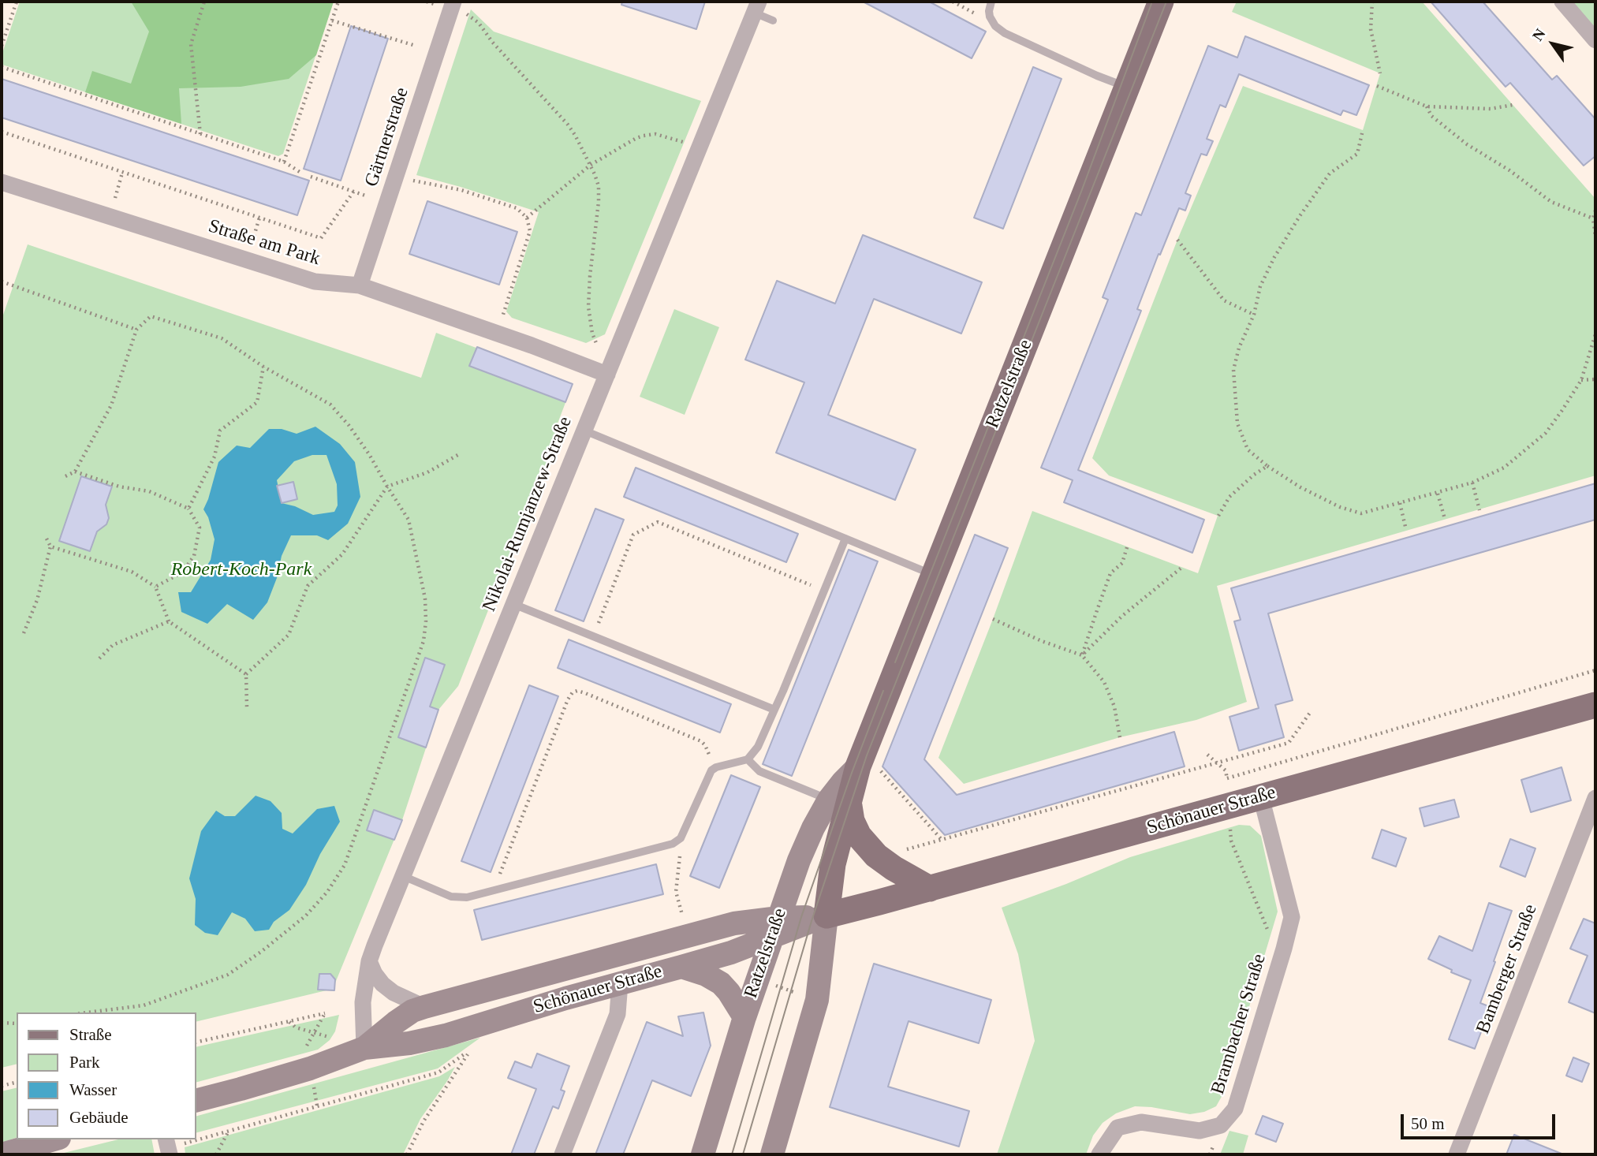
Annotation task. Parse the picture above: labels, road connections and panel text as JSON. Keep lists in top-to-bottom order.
{
  "streets": {
    "main road": ["Ratzelstraße", "Schönauer Straße"],
    "street": [
      "Gärtnerstraße",
      "Straße am Park",
      "Nikolai-Rumjanzew-Straße",
      "Bamberger Straße",
      "Brambacher Straße"
    ]
  },
  "crossings": [
    ["Gärtnerstraße", "Straße am Park"],
    ["Straße am Park", "Nikolai-Rumjanzew-Straße"],
    ["Ratzelstraße", "Schönauer Straße"],
    ["Nikolai-Rumjanzew-Straße", "Schönauer Straße"],
    ["Schönauer Straße", "Brambacher Straße"]
  ],
  "parks": ["Robert-Koch-Park"],
  "legend": [
    "Straße",
    "Park",
    "Wasser",
    "Gebäude"
  ],
  "scale_bar": "50 m",
  "north": "top left"
}
